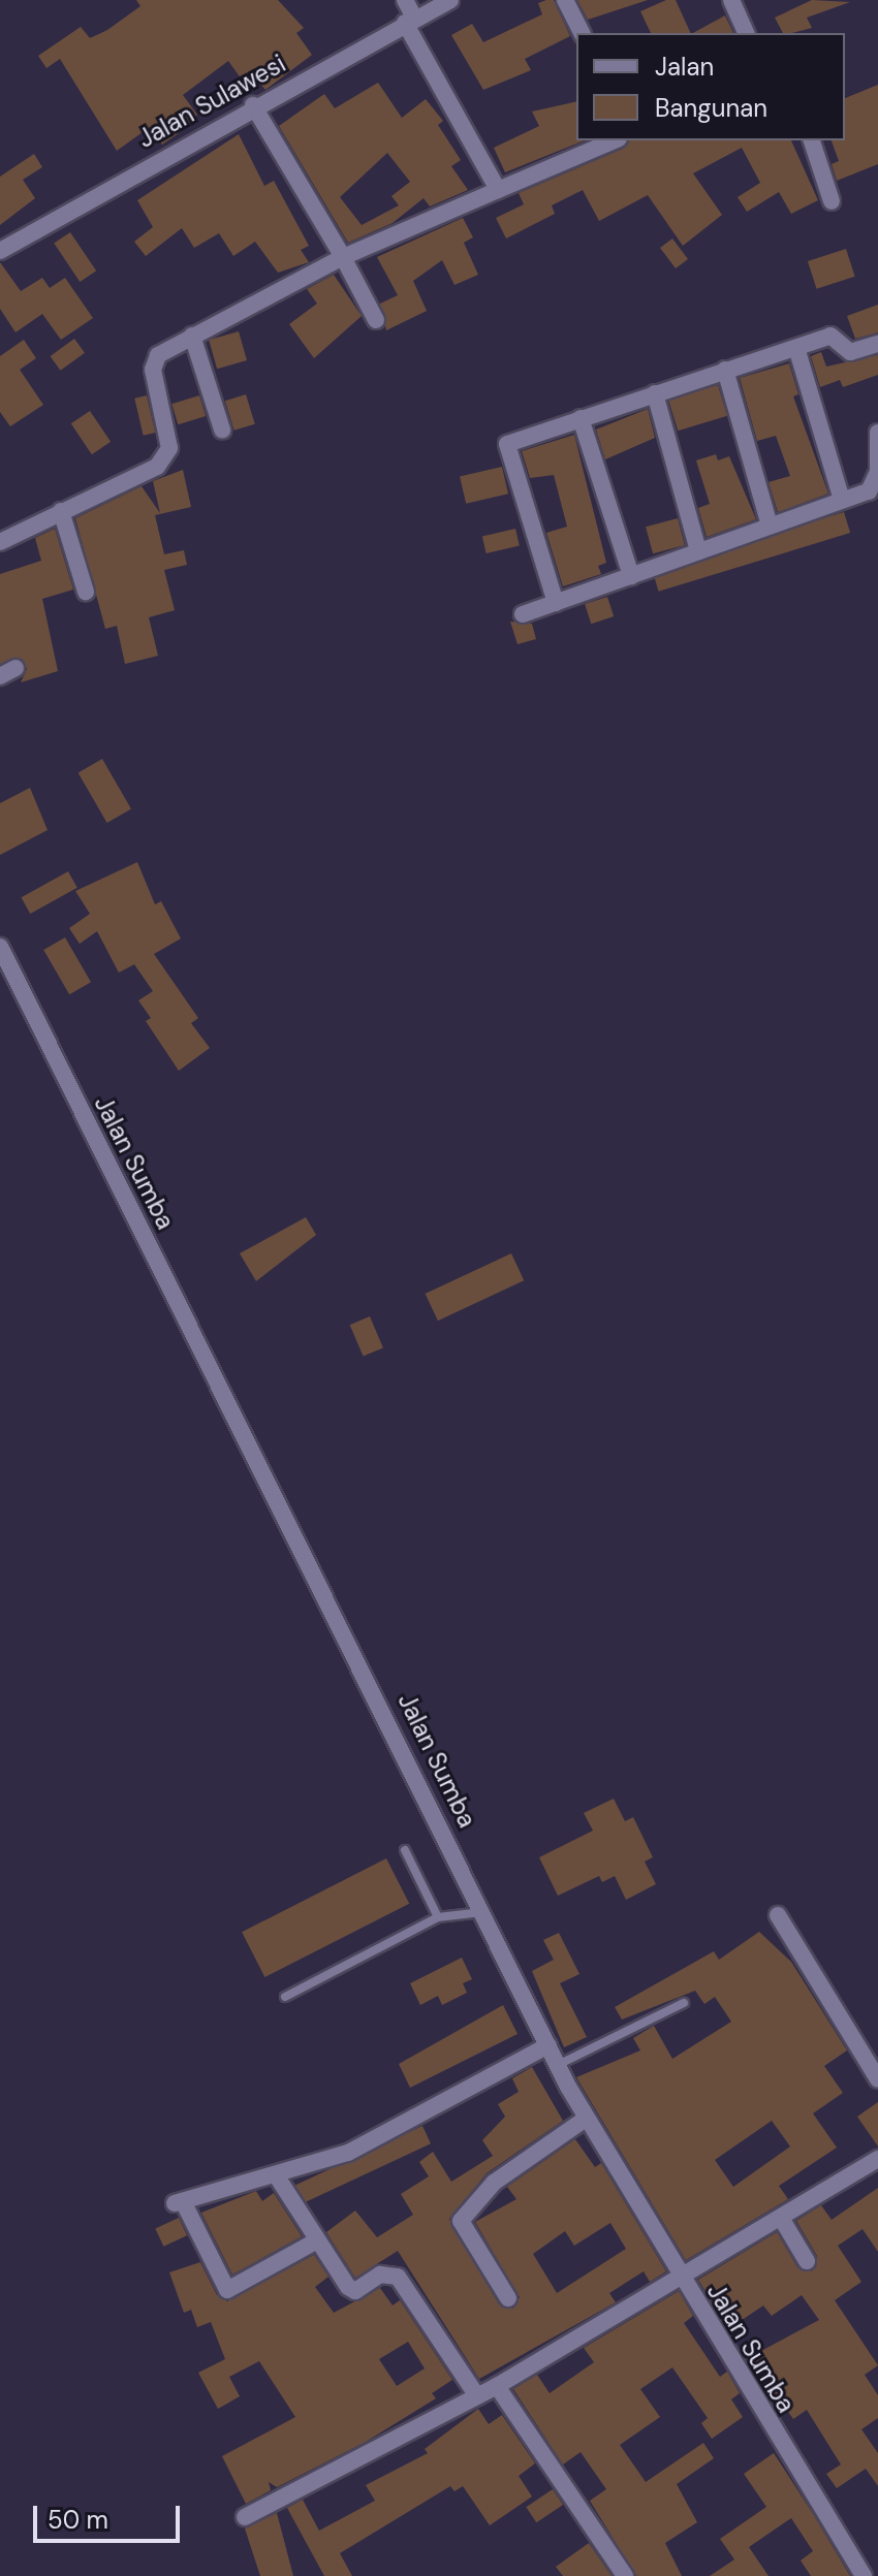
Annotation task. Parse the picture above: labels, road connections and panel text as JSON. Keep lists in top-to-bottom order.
{
  "streets": {
    "street": ["Jalan Sulawesi", "Jalan Sumba"]
  },
  "legend": ["Jalan", "Bangunan"],
  "scale_bar": "50 m"
}
